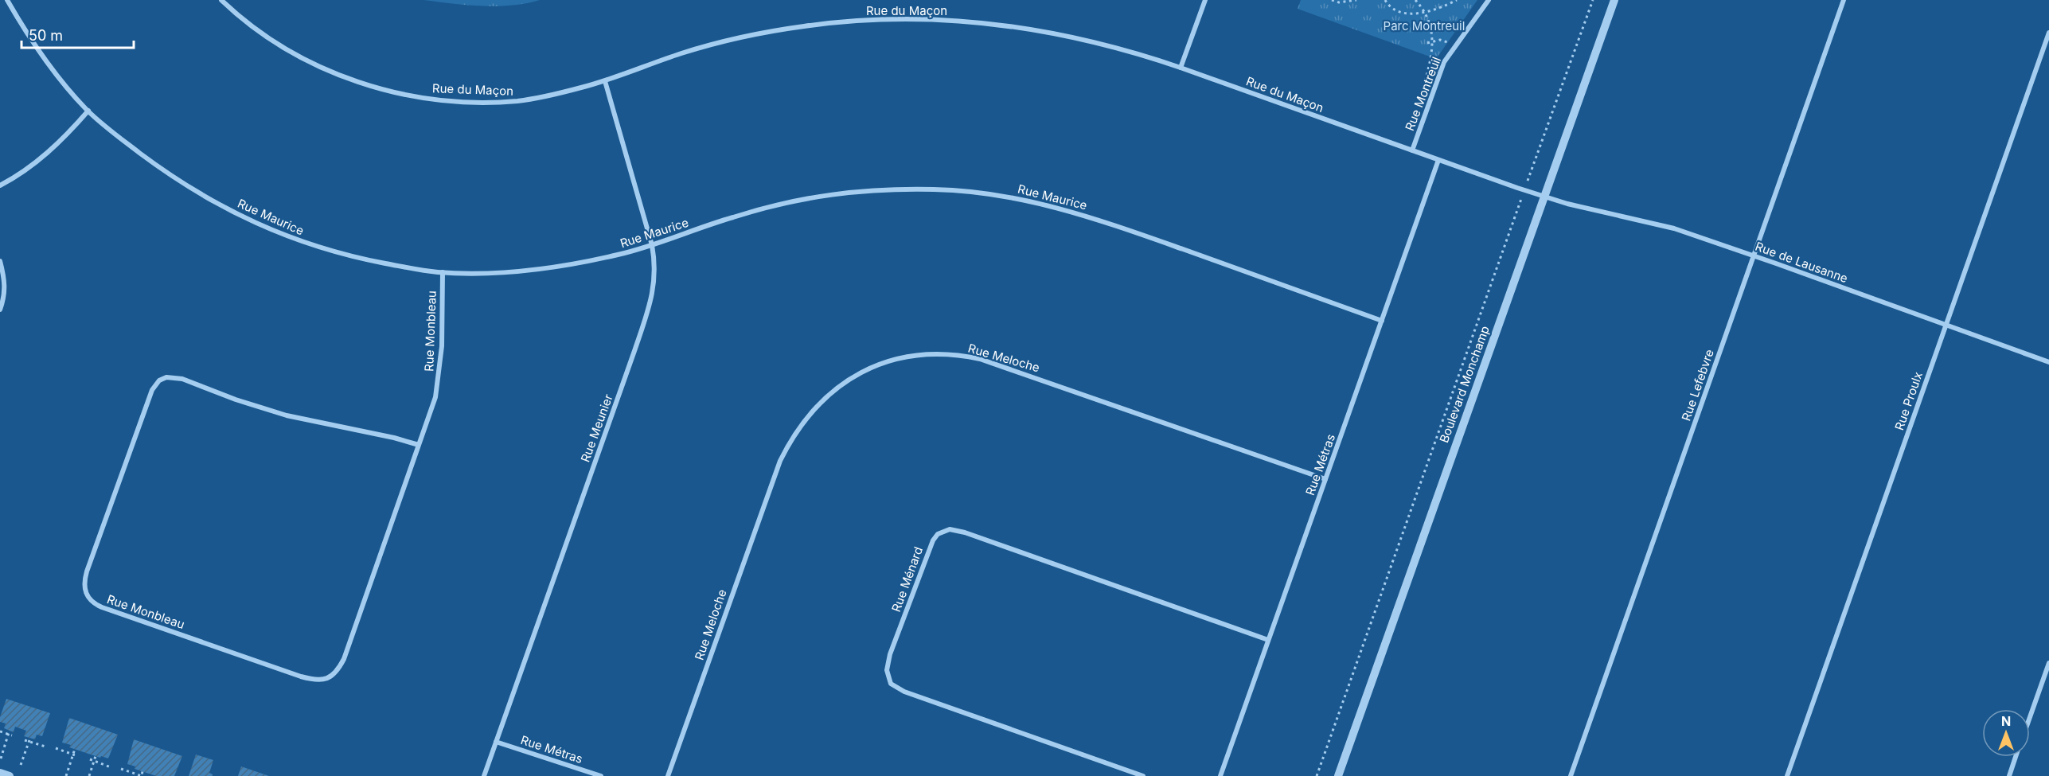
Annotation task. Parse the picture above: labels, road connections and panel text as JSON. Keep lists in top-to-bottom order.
{
  "streets": {
    "street": [
      "Rue du Maçon",
      "Rue Montreuil",
      "Rue Maurice",
      "Rue de Lausanne",
      "Rue Monbleau",
      "Rue Meloche",
      "Boulevard Monchamp",
      "Rue Lefebvre",
      "Rue Proulx",
      "Rue Meunier",
      "Rue Métras",
      "Rue Ménard"
    ]
  },
  "crossings": [
    ["Rue du Maçon", "Rue Montreuil"],
    ["Rue du Maçon", "Rue de Lausanne"],
    ["Rue du Maçon", "Boulevard Monchamp"],
    ["Rue du Maçon", "Rue Meunier"],
    ["Rue du Maçon", "Rue Métras"],
    ["Rue Maurice", "Rue Monbleau"],
    ["Rue Maurice", "Rue Meunier"],
    ["Rue Maurice", "Rue Métras"],
    ["Rue de Lausanne", "Boulevard Monchamp"],
    ["Rue de Lausanne", "Rue Lefebvre"],
    ["Rue de Lausanne", "Rue Proulx"],
    ["Rue Meloche", "Rue Métras"],
    ["Rue Meunier", "Rue Métras"],
    ["Rue Métras", "Rue Ménard"]
  ],
  "parks": ["Parc Montreuil"],
  "scale_bar": "50 m",
  "north": "top"
}
